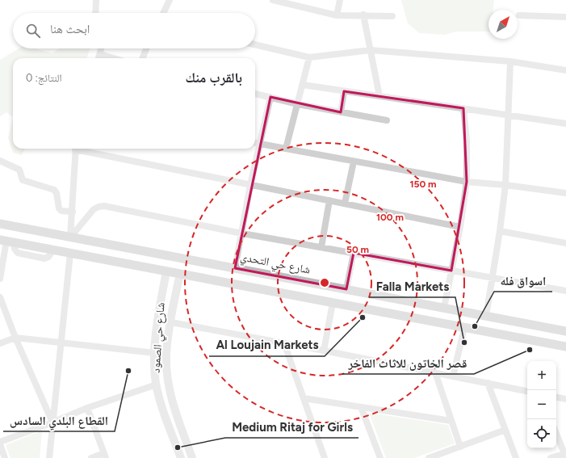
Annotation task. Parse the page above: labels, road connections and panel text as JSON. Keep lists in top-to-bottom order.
{
  "streets": {
    "main road": ["شارع حي التحدي"],
    "street": ["شارع حي الصمود"]
  },
  "places": [
    "Al Loujain Markets",
    "اسواق فله",
    "Falla Markets",
    "قصر الخاتون للاثاث الفاخر",
    "القطاع البلدي السادس",
    "Medium Ritaj for Girls"
  ],
  "north": "top right",
  "page": {
    "search": "ابحث هنا",
    "heading": ["بالقرب منك", "النتائج: 0"],
    "map_buttons": ["+", "−"]
  },
  "rings": ["150 m", "100 m", "50 m"]
}
